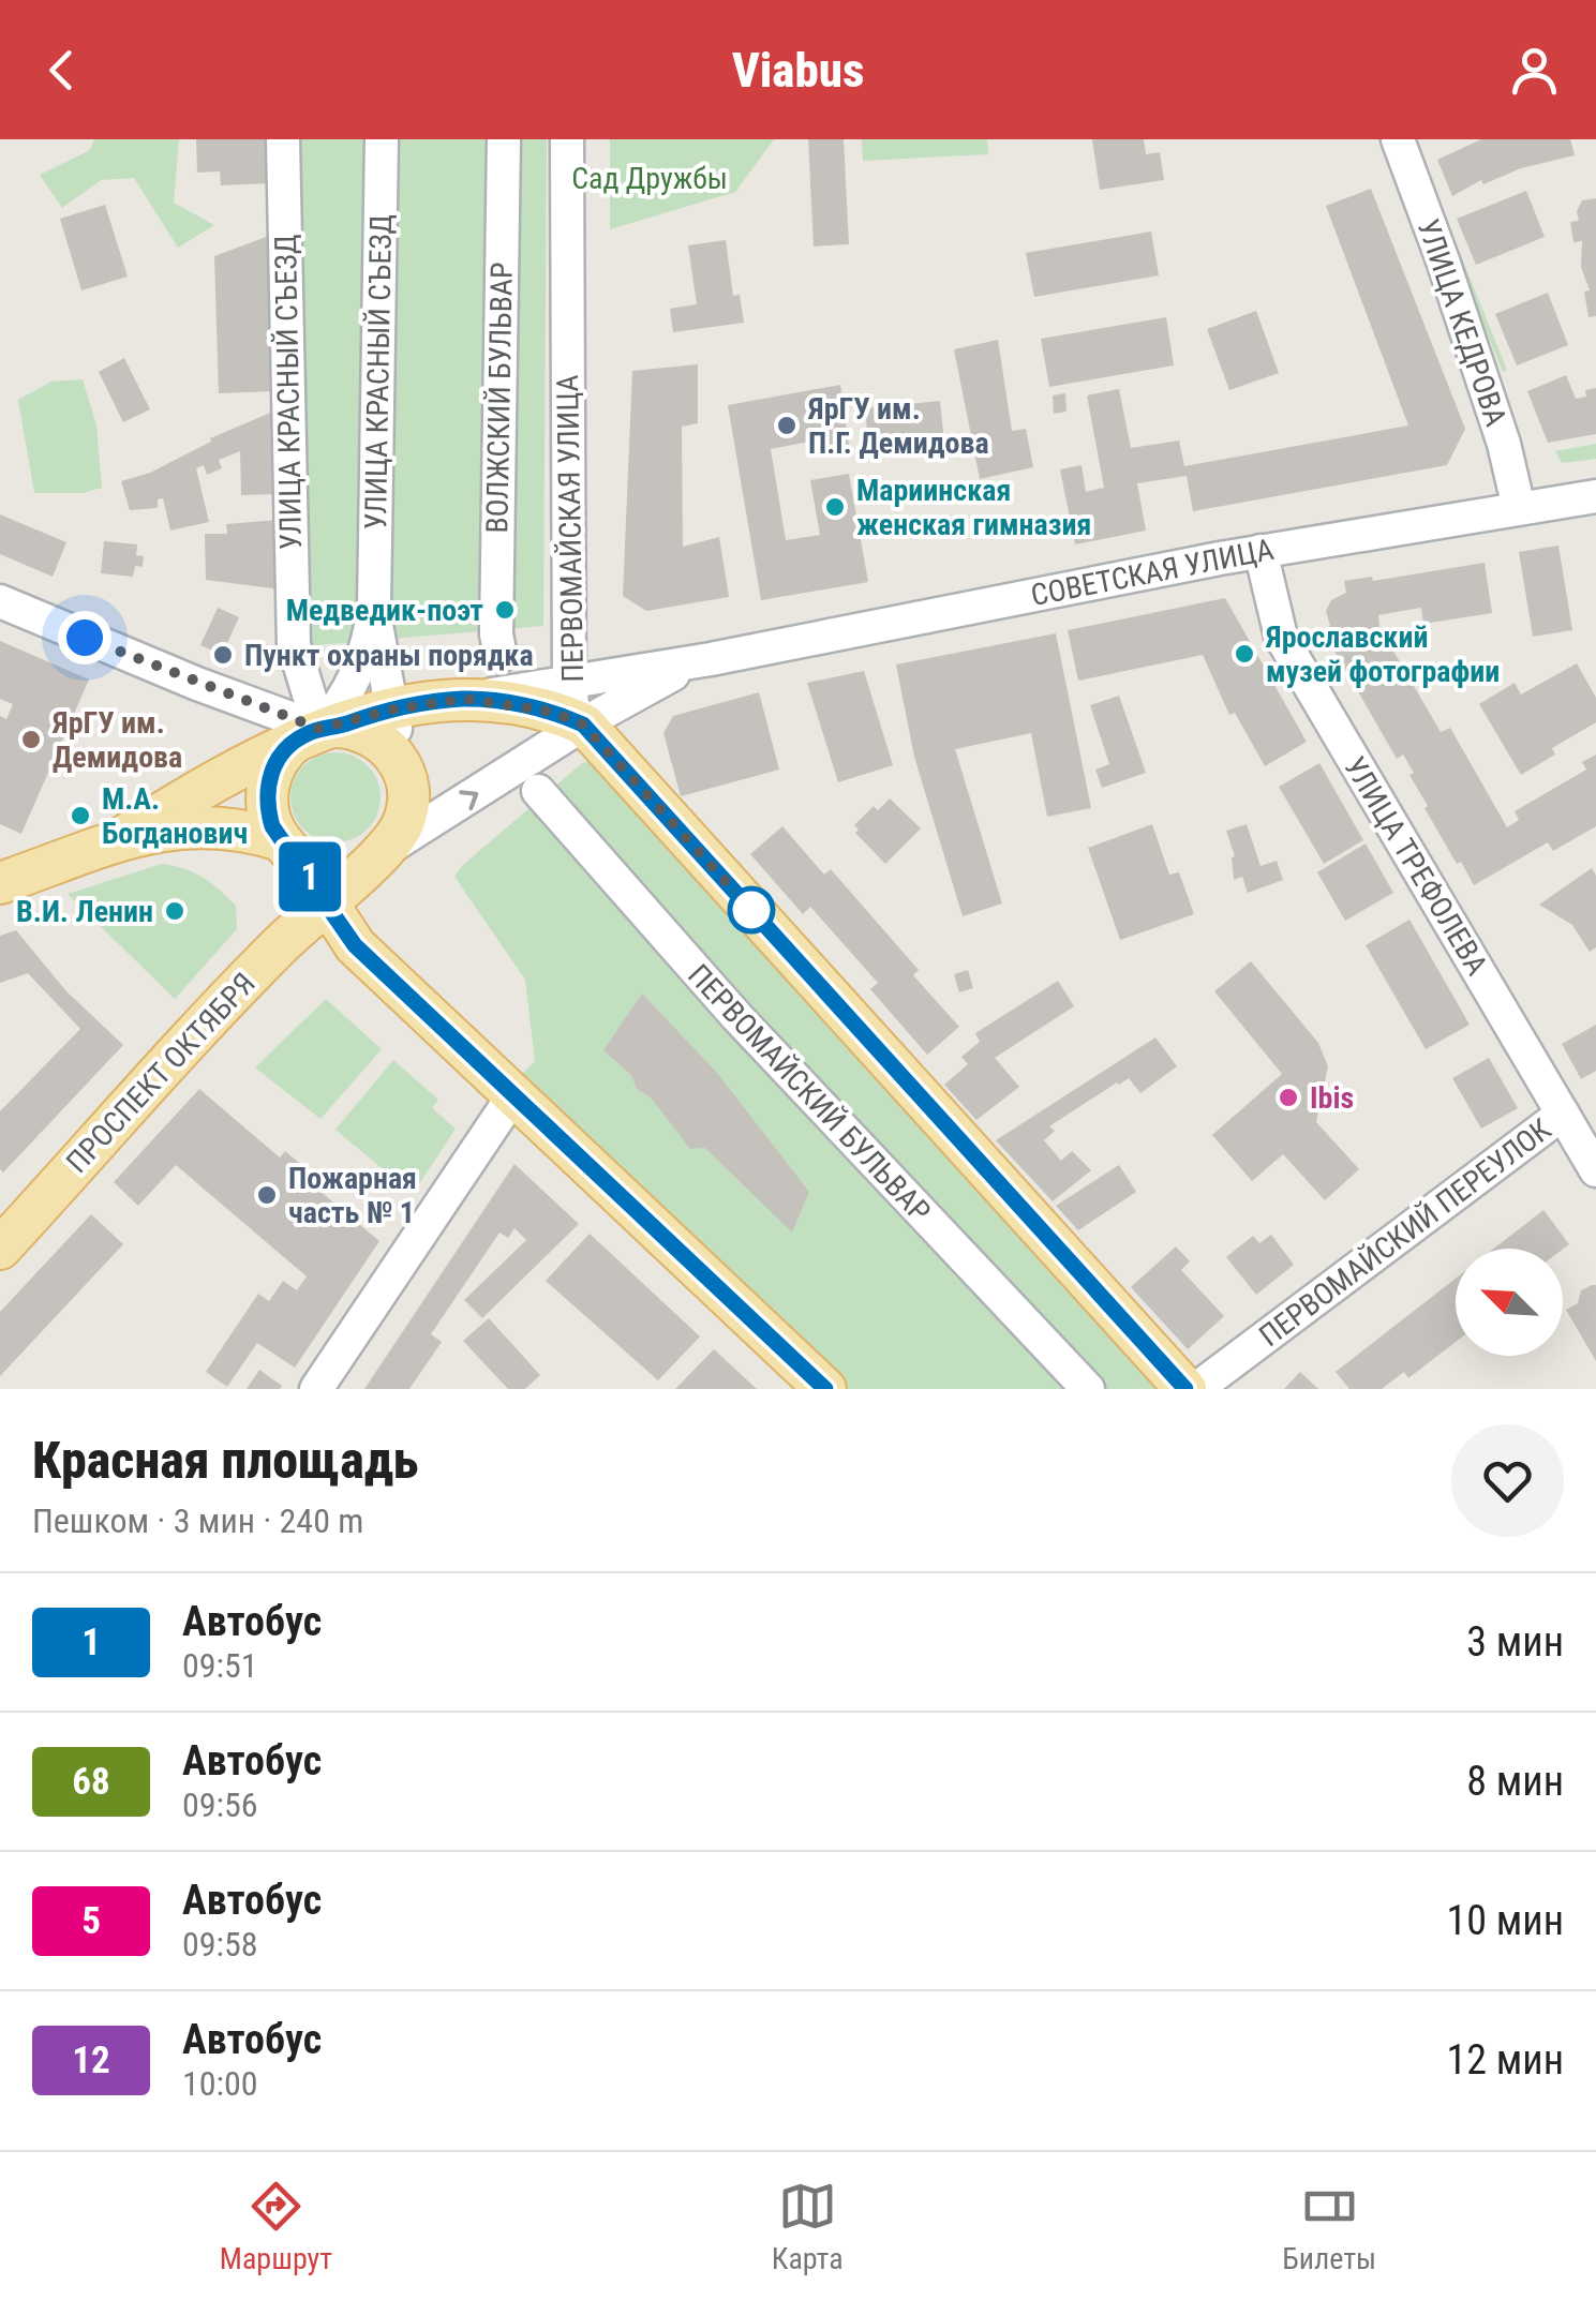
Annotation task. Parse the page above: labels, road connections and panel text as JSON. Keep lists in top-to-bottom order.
{
  "streets": {
    "main road": ["ПЕРВОМАЙСКАЯ УЛИЦА", "ПРОСПЕКТ ОКТЯБРЯ"],
    "street": [
      "УЛИЦА КЕДРОВА",
      "УЛИЦА КРАСНЫЙ СЪЕЗД",
      "ВОЛЖСКИЙ БУЛЬВАР",
      "СОВЕТСКАЯ УЛИЦА",
      "УЛИЦА ТРЕФОЛЕВА",
      "ПЕРВОМАЙСКИЙ БУЛЬВАР",
      "ПЕРВОМАЙСКИЙ ПЕРЕУЛОК"
    ]
  },
  "crossings": [
    ["УЛИЦА КЕДРОВА", "СОВЕТСКАЯ УЛИЦА"],
    ["УЛИЦА КРАСНЫЙ СЪЕЗД", "СОВЕТСКАЯ УЛИЦА"],
    ["УЛИЦА КРАСНЫЙ СЪЕЗД", "ПРОСПЕКТ ОКТЯБРЯ"],
    ["ПЕРВОМАЙСКАЯ УЛИЦА", "СОВЕТСКАЯ УЛИЦА"],
    ["СОВЕТСКАЯ УЛИЦА", "УЛИЦА ТРЕФОЛЕВА"],
    ["СОВЕТСКАЯ УЛИЦА", "ПРОСПЕКТ ОКТЯБРЯ"],
    ["УЛИЦА ТРЕФОЛЕВА", "ПЕРВОМАЙСКИЙ ПЕРЕУЛОК"]
  ],
  "parks": ["Сад Дружбы"],
  "places": [
    "ЯрГУ им. П.Г. Демидова",
    "Мариинская женская гимназия",
    "Медведик-поэт",
    "Ярославский музей фотографии",
    "Пункт охраны порядка",
    "ЯрГУ им. Демидова",
    "М.А. Богданович",
    "В.И. Ленин",
    "Ibis",
    "Пожарная часть № 1"
  ],
  "lines": ["bus line 1"],
  "north": "top left",
  "page": {
    "header": "Viabus",
    "on_map": "1",
    "heading": ["Красная площадь", "Пешком · 3 мин · 240 m"],
    "list": [
      {
        "mark": "1",
        "name": "Автобус",
        "note": "09:51",
        "value": "3 мин"
      },
      {
        "mark": "68",
        "name": "Автобус",
        "note": "09:56",
        "value": "8 мин"
      },
      {
        "mark": "5",
        "name": "Автобус",
        "note": "09:58",
        "value": "10 мин"
      },
      {
        "mark": "12",
        "name": "Автобус",
        "note": "10:00",
        "value": "12 мин"
      }
    ],
    "tabs": ["Маршрут", "Карта", "Билеты"]
  }
}
